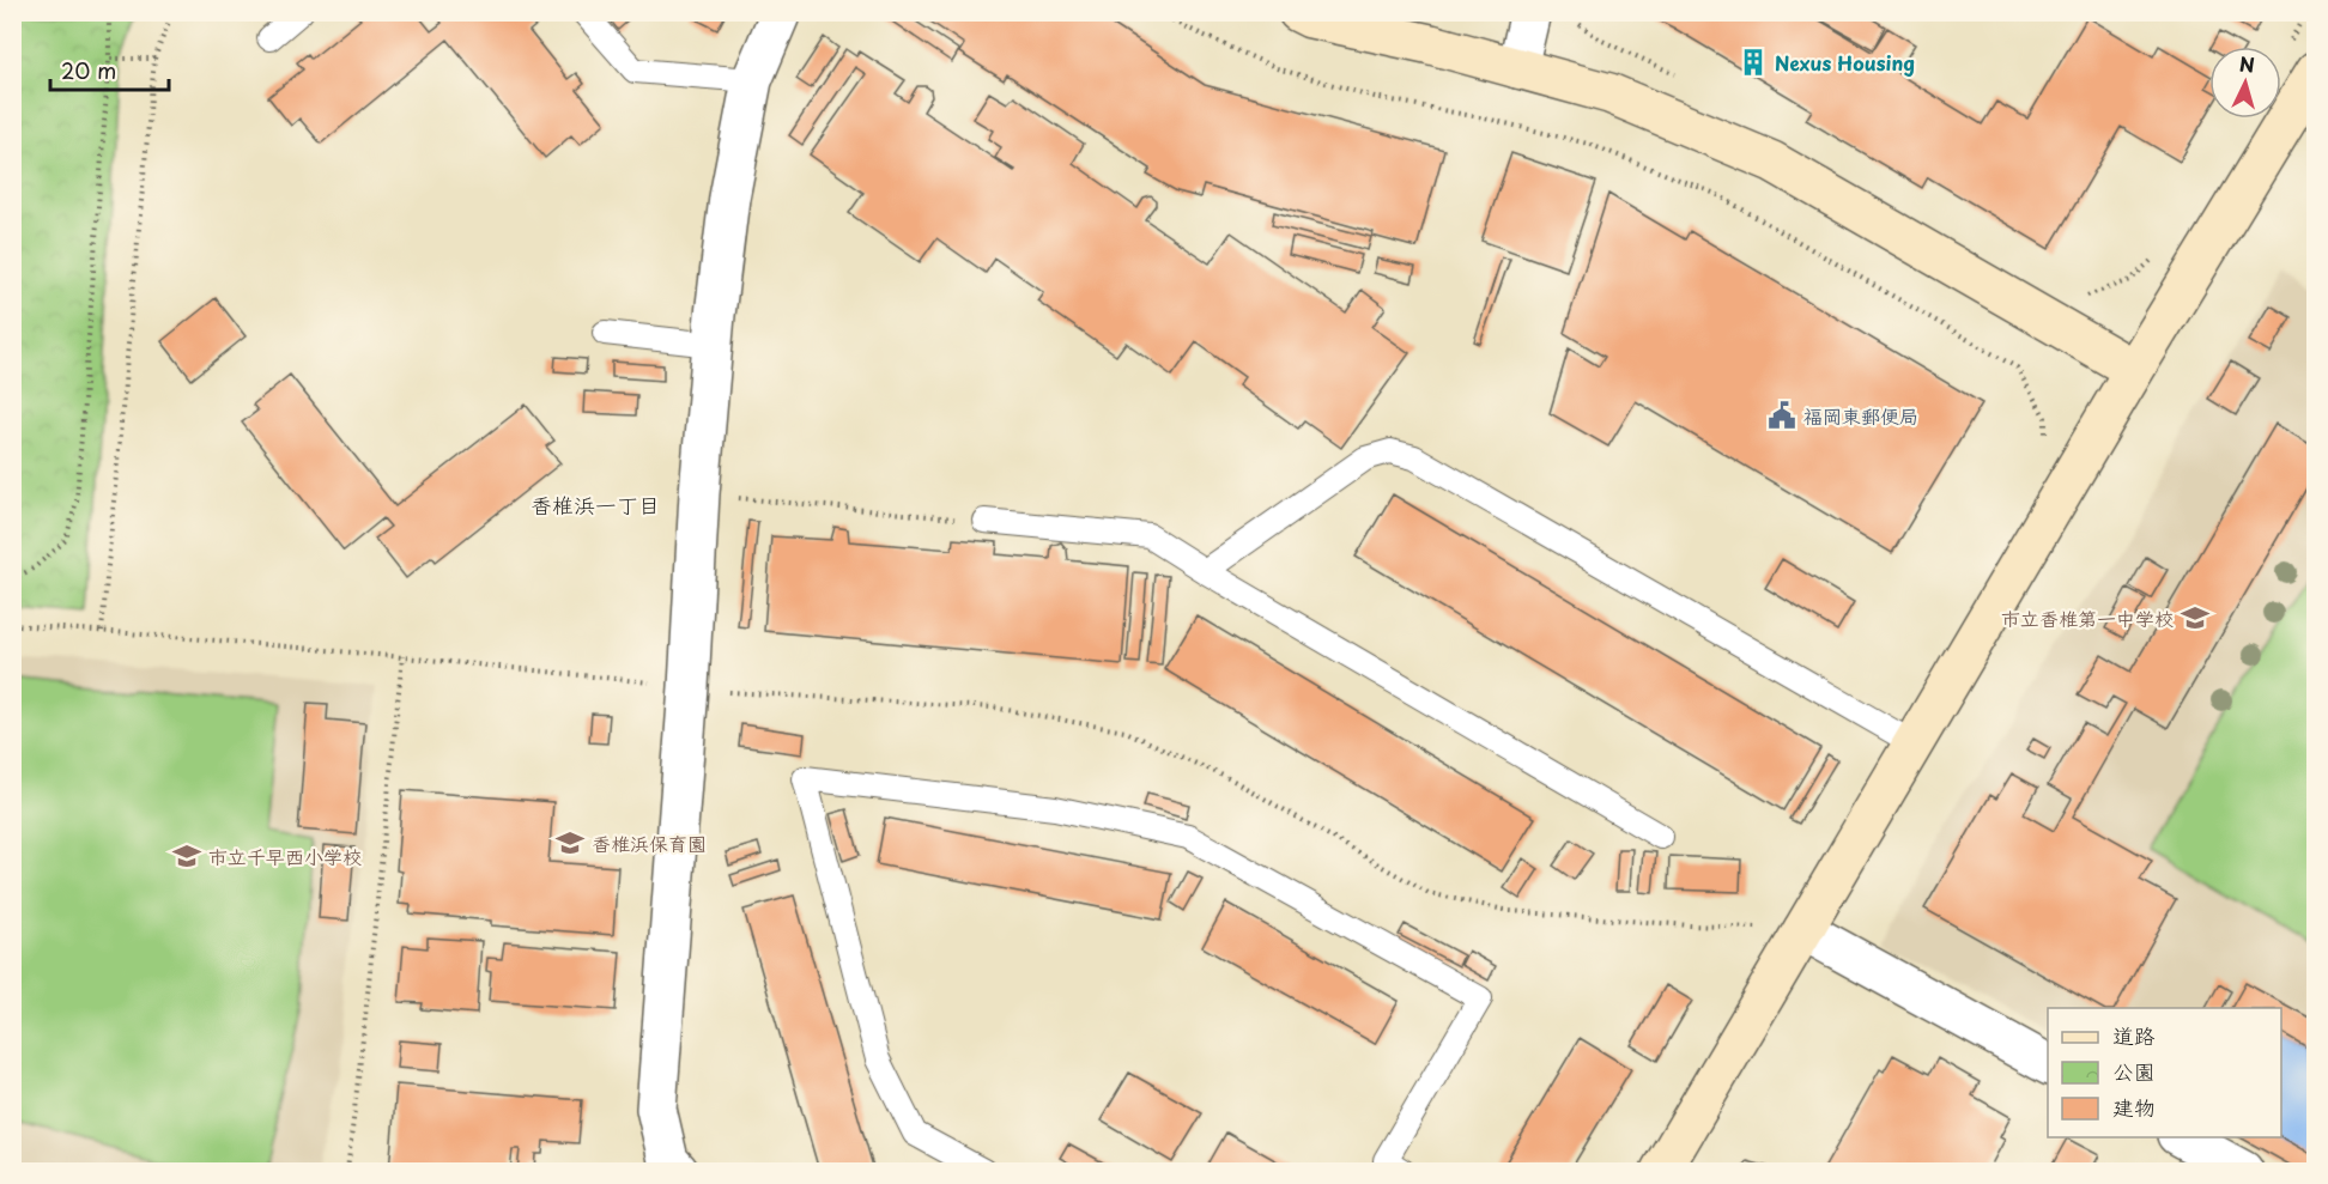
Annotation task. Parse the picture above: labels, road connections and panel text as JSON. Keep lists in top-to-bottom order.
{
  "districts": ["香椎浜一丁目"],
  "places": {
    "building": ["Nexus Housing"],
    "public building": ["福岡東郵便局"],
    "school or university": ["市立香椎第一中学校", "香椎浜保育園", "市立千早西小学校"]
  },
  "legend": ["道路", "公園", "建物"],
  "scale_bar": "20 m",
  "north": "top"
}
